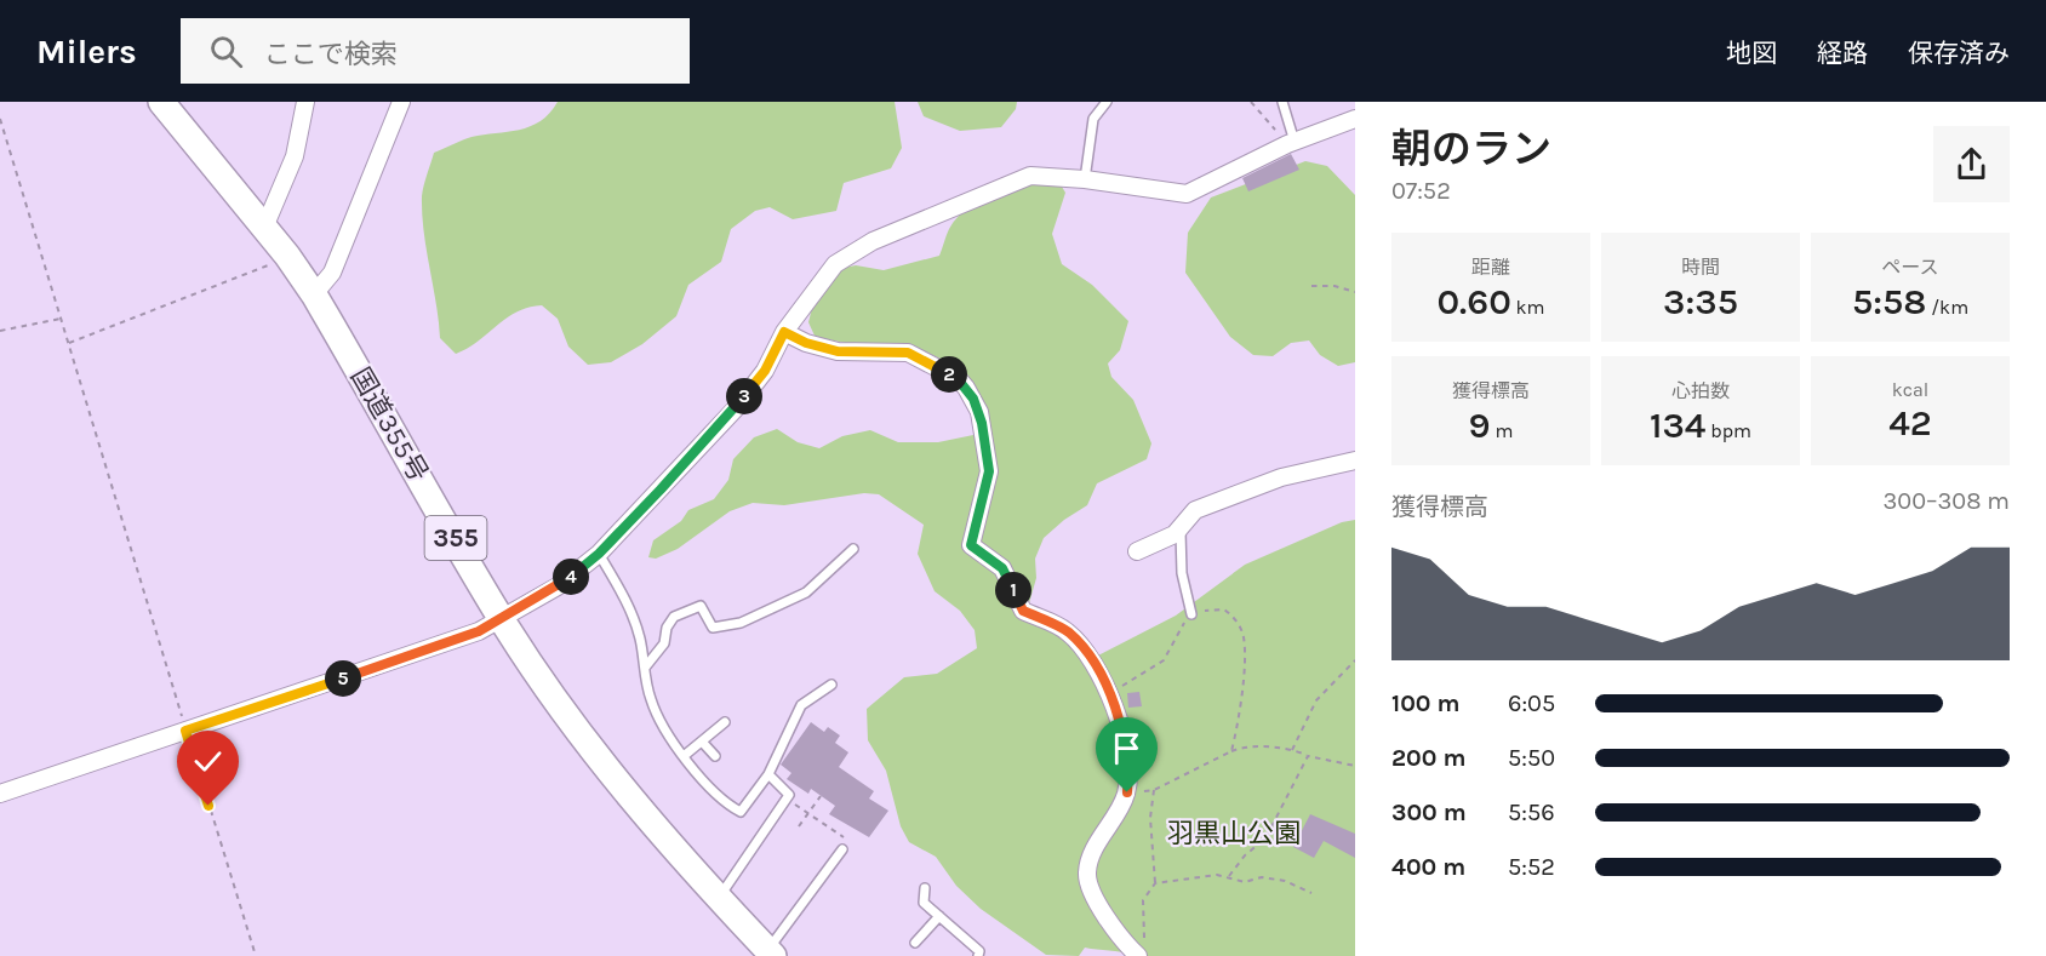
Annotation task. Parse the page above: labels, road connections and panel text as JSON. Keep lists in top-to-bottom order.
{
  "streets": {
    "highway": ["国道355号", "355"]
  },
  "parks": ["羽黒山公園"],
  "page": {
    "header": "Milers",
    "search": "ここで検索",
    "nav": ["地図", "経路", "保存済み"],
    "heading": ["朝のラン", "07:52"],
    "stats": [
      ["距離", "0.60 km"],
      ["時間", "3:35"],
      ["ペース", "5:58 /km"],
      ["獲得標高", "9 m"],
      ["心拍数", "134 bpm"],
      ["kcal", "42"]
    ],
    "pins": [
      "2",
      "3",
      "4",
      "1",
      "5"
    ],
    "chart": ["獲得標高", "300–308 m"],
    "list": [
      {
        "name": "100 m",
        "note": "6:05"
      },
      {
        "name": "200 m",
        "note": "5:50"
      },
      {
        "name": "300 m",
        "note": "5:56"
      },
      {
        "name": "400 m",
        "note": "5:52"
      }
    ]
  }
}
